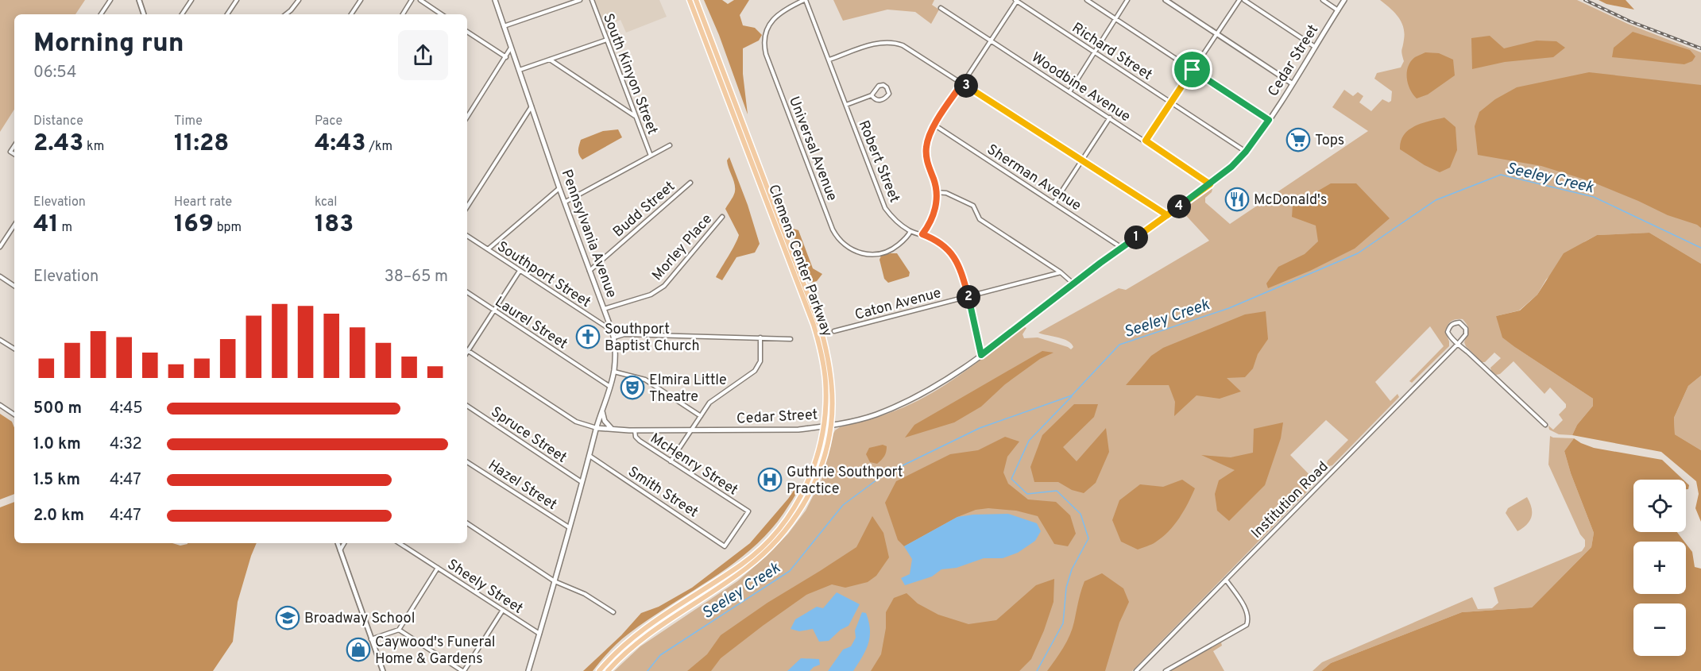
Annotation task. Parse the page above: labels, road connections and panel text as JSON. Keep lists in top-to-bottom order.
{
  "streets": {
    "main road": ["Cedar Street", "Pennsylvania Avenue", "Clemens Center Parkway"],
    "street": [
      "Richard Street",
      "South Kinyon Street",
      "Woodbine Avenue",
      "Universal Avenue",
      "Robert Street",
      "Sherman Avenue",
      "Budd Street",
      "Morley Place",
      "Southport Street",
      "Caton Avenue",
      "Laurel Street",
      "Spruce Street",
      "McHenry Street",
      "Hazel Street",
      "Smith Street",
      "Institution Road",
      "Sheely Street"
    ]
  },
  "crossings": [
    ["Richard Street", "Cedar Street"],
    ["Cedar Street", "Woodbine Avenue"],
    ["Cedar Street", "Robert Street"],
    ["Cedar Street", "Sherman Avenue"],
    ["Cedar Street", "Pennsylvania Avenue"],
    ["Cedar Street", "Clemens Center Parkway"],
    ["Cedar Street", "McHenry Street"],
    ["Universal Avenue", "Robert Street"],
    ["Robert Street", "Caton Avenue"],
    ["Budd Street", "Pennsylvania Avenue"],
    ["Pennsylvania Avenue", "Morley Place"],
    ["Pennsylvania Avenue", "Southport Street"],
    ["Pennsylvania Avenue", "Laurel Street"],
    ["Pennsylvania Avenue", "Spruce Street"],
    ["Pennsylvania Avenue", "Hazel Street"],
    ["Pennsylvania Avenue", "Smith Street"],
    ["Pennsylvania Avenue", "Sheely Street"],
    ["McHenry Street", "Smith Street"]
  ],
  "water": ["Seeley Creek"],
  "places": {
    "supermarket": ["Tops"],
    "restaurant": ["McDonald's"],
    "church": ["Southport Baptist Church"],
    "theatre": ["Elmira Little Theatre"],
    "hospital": ["Guthrie Southport Practice"],
    "school or university": ["Broadway School"],
    "shop": ["Caywood's Funeral Home & Gardens"]
  },
  "page": {
    "heading": ["Morning run", "06:54"],
    "pins": [
      "3",
      "4",
      "1",
      "2"
    ],
    "stats": [
      ["Distance", "2.43 km"],
      ["Time", "11:28"],
      ["Pace", "4:43 /km"],
      ["Elevation", "41 m"],
      ["Heart rate", "169 bpm"],
      ["kcal", "183"]
    ],
    "chart": ["Elevation", "38–65 m"],
    "list": [
      {
        "name": "500 m",
        "note": "4:45"
      },
      {
        "name": "1.0 km",
        "note": "4:32"
      },
      {
        "name": "1.5 km",
        "note": "4:47"
      },
      {
        "name": "2.0 km",
        "note": "4:47"
      }
    ],
    "map_buttons": ["+", "−"]
  }
}
